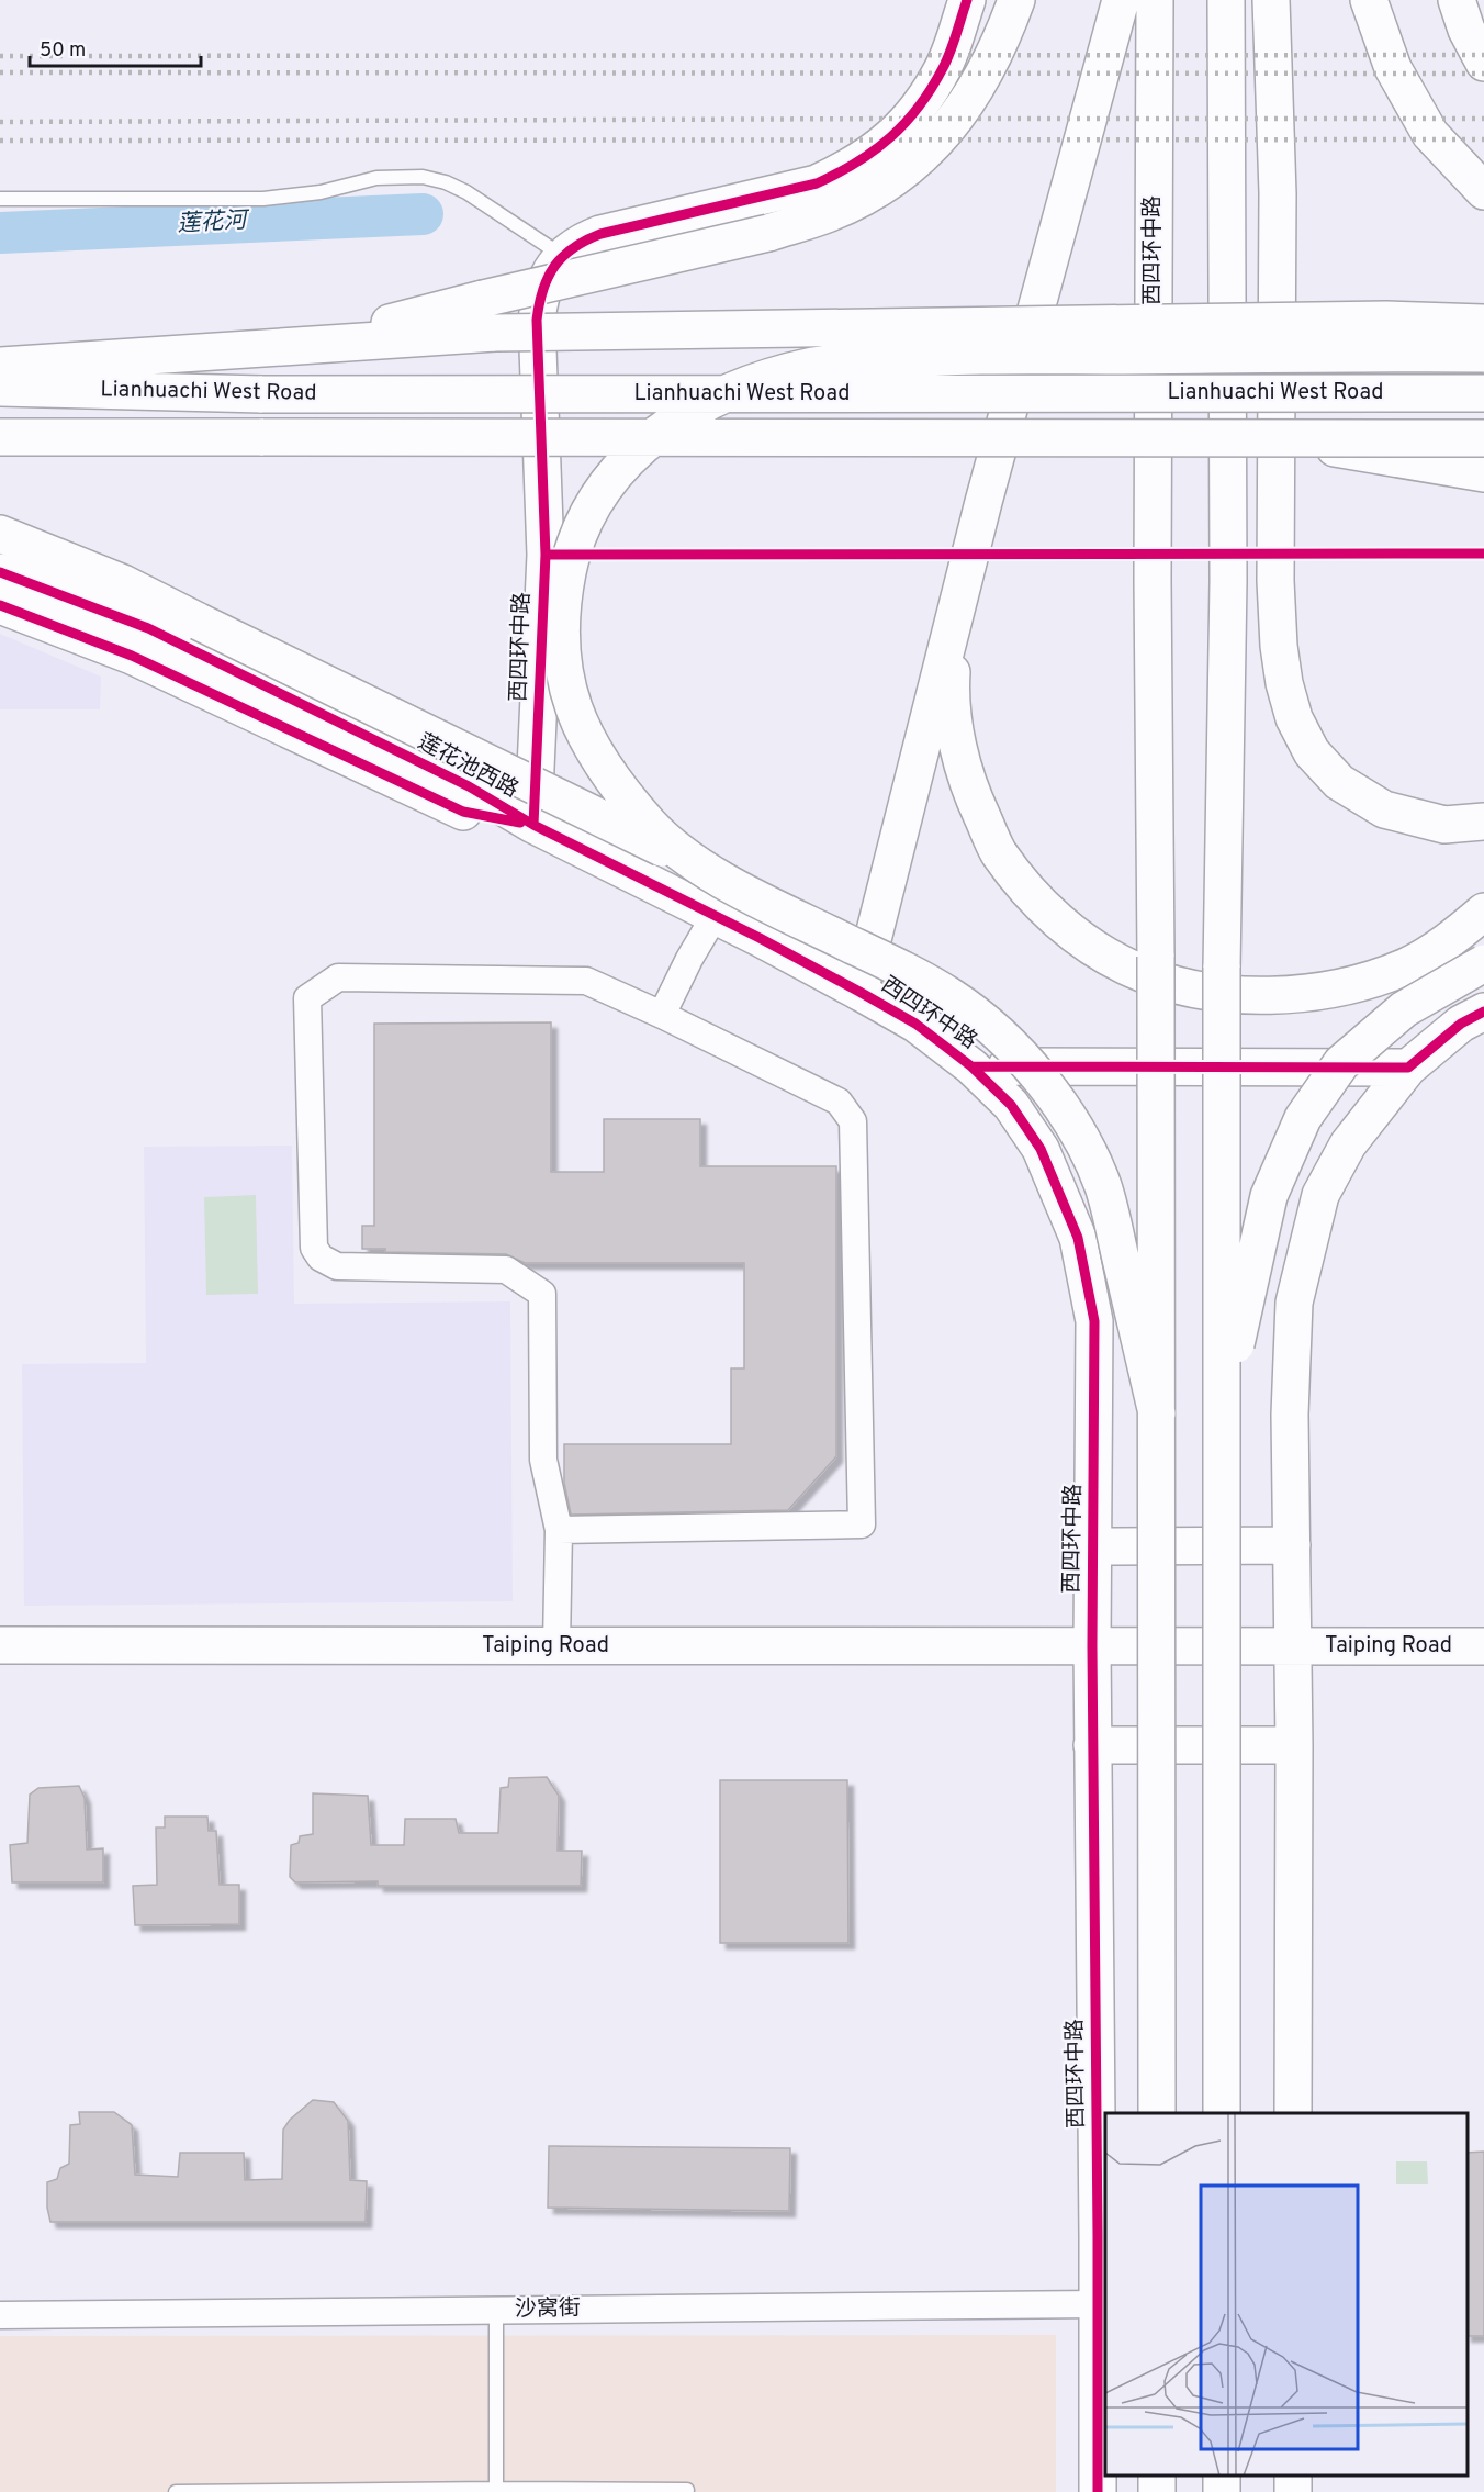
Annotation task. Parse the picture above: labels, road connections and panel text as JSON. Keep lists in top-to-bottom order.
{
  "streets": {
    "main road": [
      "西四环中路",
      "Lianhuachi West Road",
      "莲花池西路",
      "Taiping Road"
    ],
    "street": ["沙窝街"]
  },
  "crossings": [
    ["西四环中路", "莲花池西路"],
    ["西四环中路", "Taiping Road"],
    ["西四环中路", "沙窝街"]
  ],
  "water": ["莲花河"],
  "scale_bar": "50 m"
}
